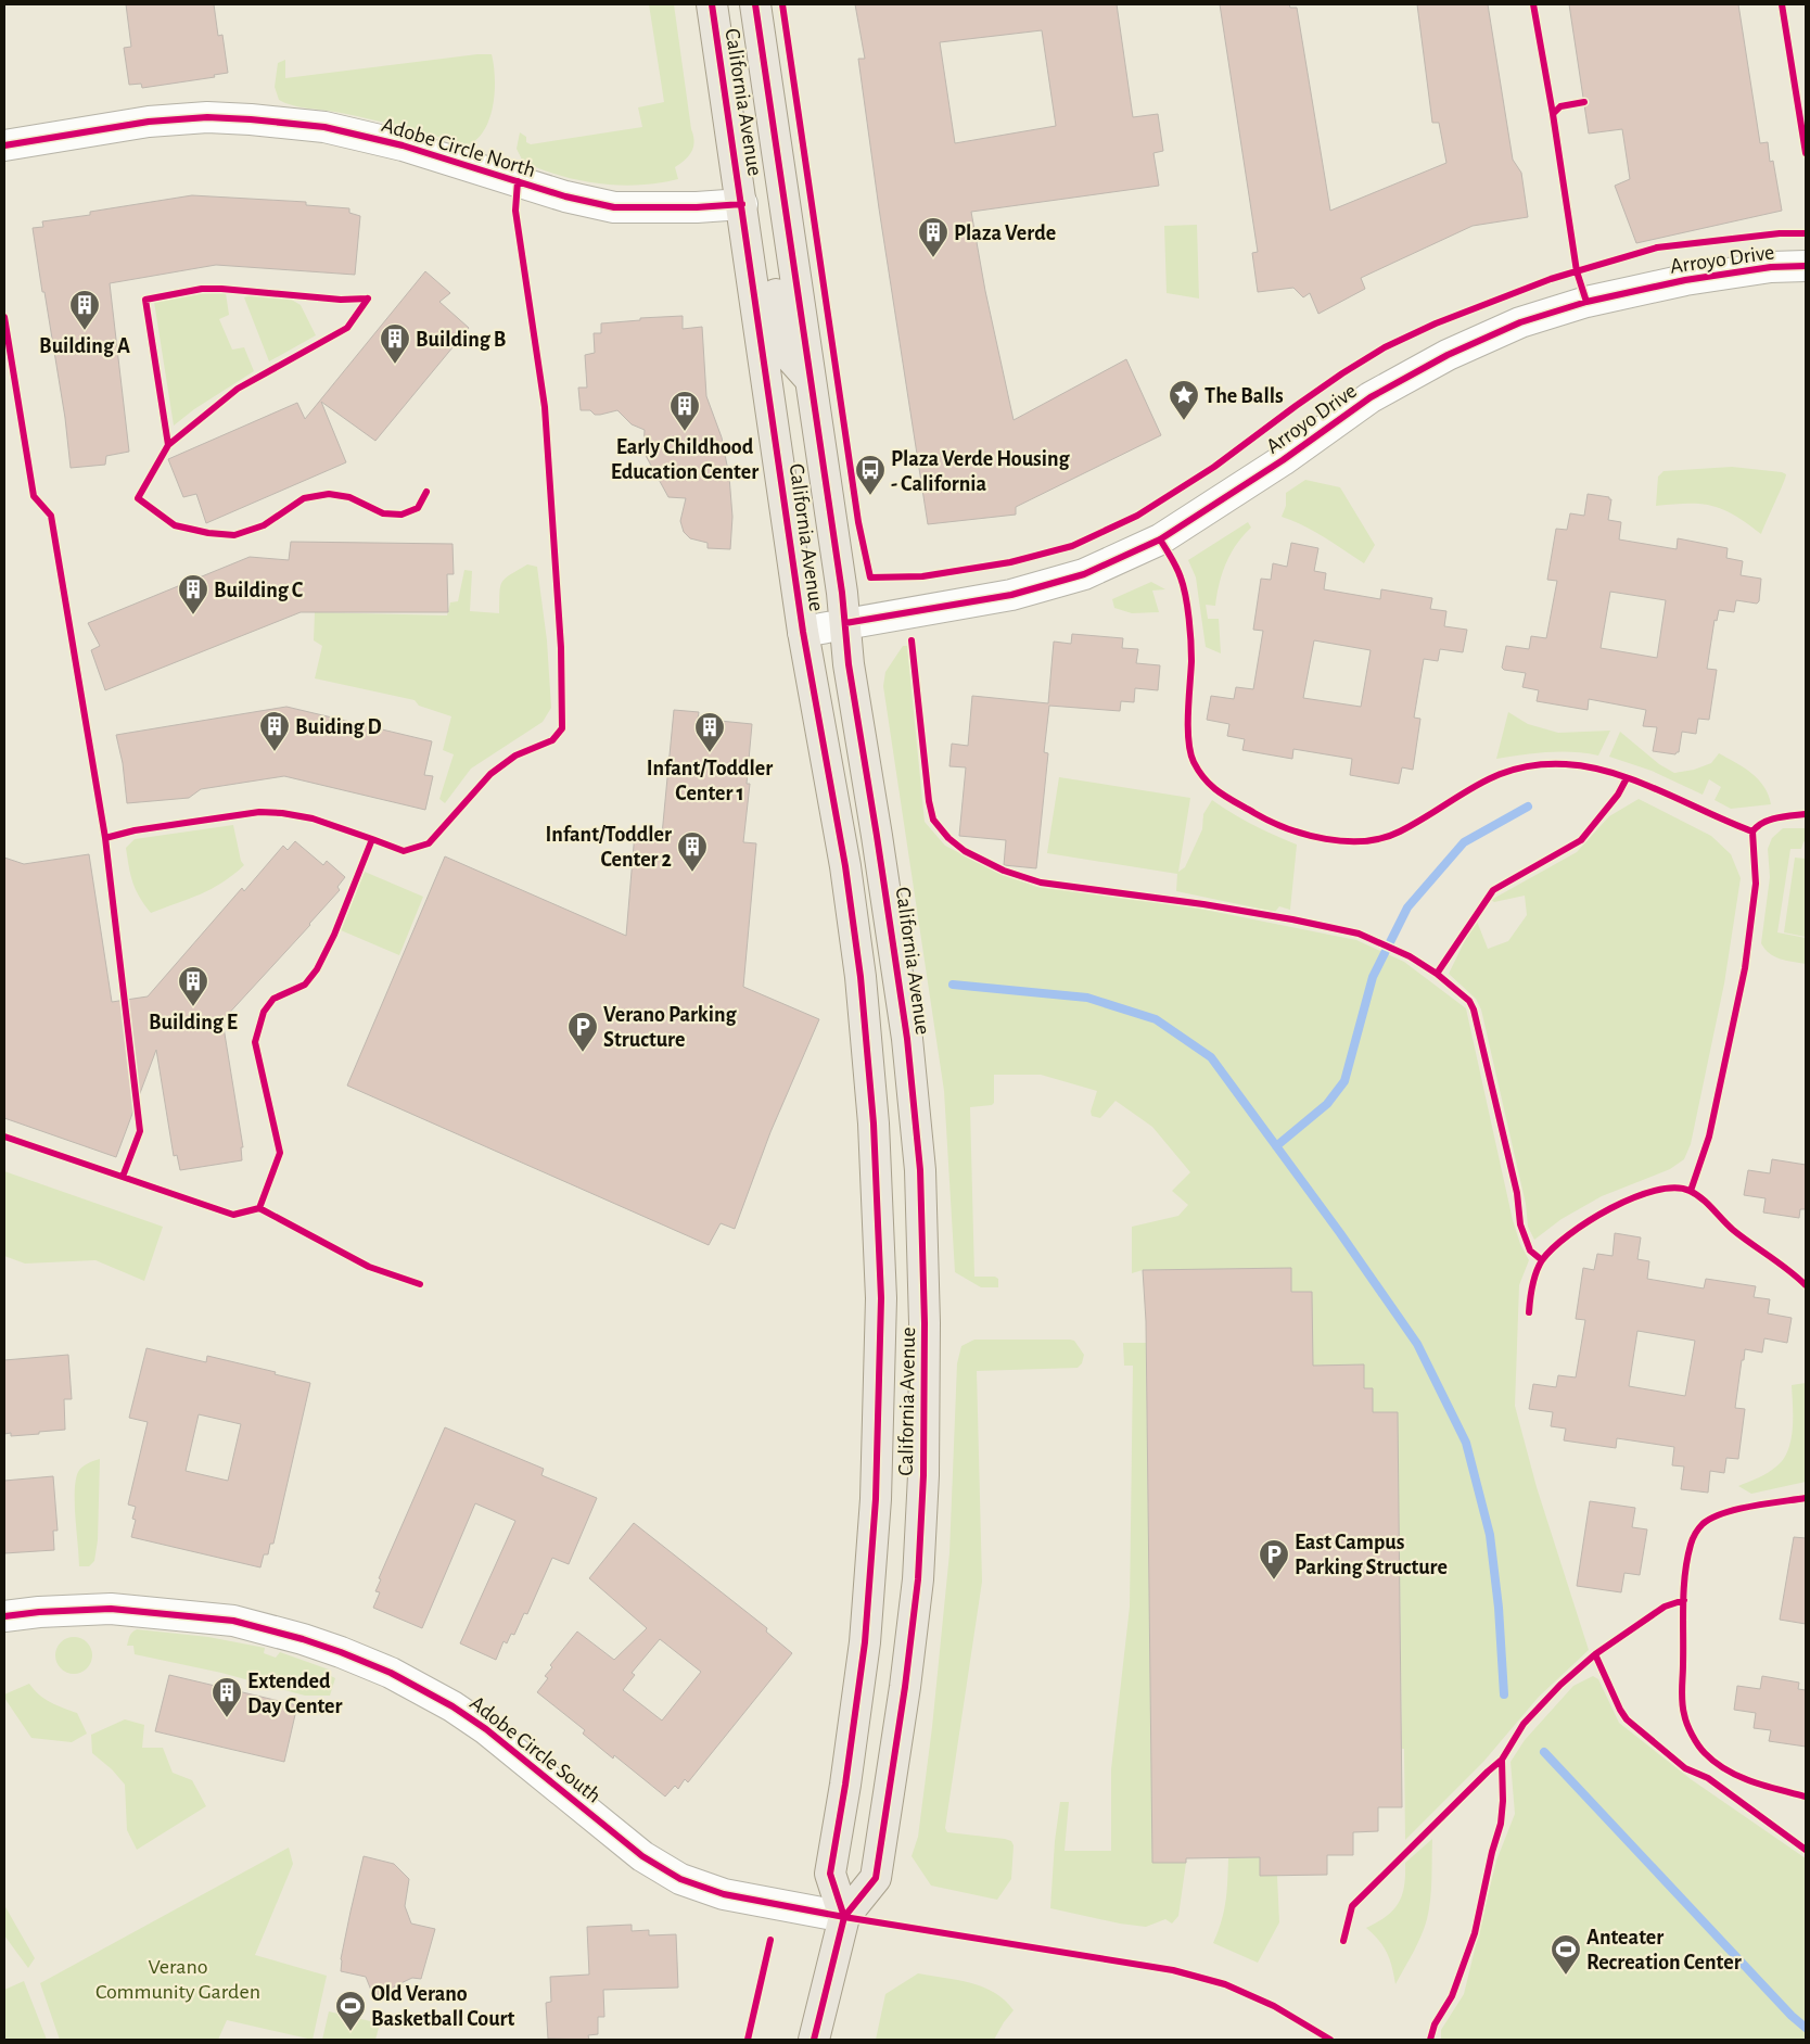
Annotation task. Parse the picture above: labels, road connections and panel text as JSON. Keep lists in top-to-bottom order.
{
  "streets": {
    "main road": ["California Avenue"],
    "street": ["Adobe Circle North", "Arroyo Drive", "Adobe Circle South"]
  },
  "crossings": [
    ["California Avenue", "Adobe Circle North"],
    ["California Avenue", "Arroyo Drive"],
    ["California Avenue", "Adobe Circle South"]
  ],
  "parks": ["Verano Community Garden"],
  "places": {
    "building": [
      "Plaza Verde",
      "Building A",
      "Building B",
      "Early Childhood Education Center",
      "Building C",
      "Buiding D",
      "Infant/Toddler Center 1",
      "Infant/Toddler Center 2",
      "Building E",
      "Extended Day Center"
    ],
    "place": ["The Balls"],
    "bus stop": ["Plaza Verde Housing - California"],
    "parking": ["Verano Parking Structure", "East Campus Parking Structure"],
    "sports": ["Anteater Recreation Center", "Old Verano Basketball Court"]
  }
}
